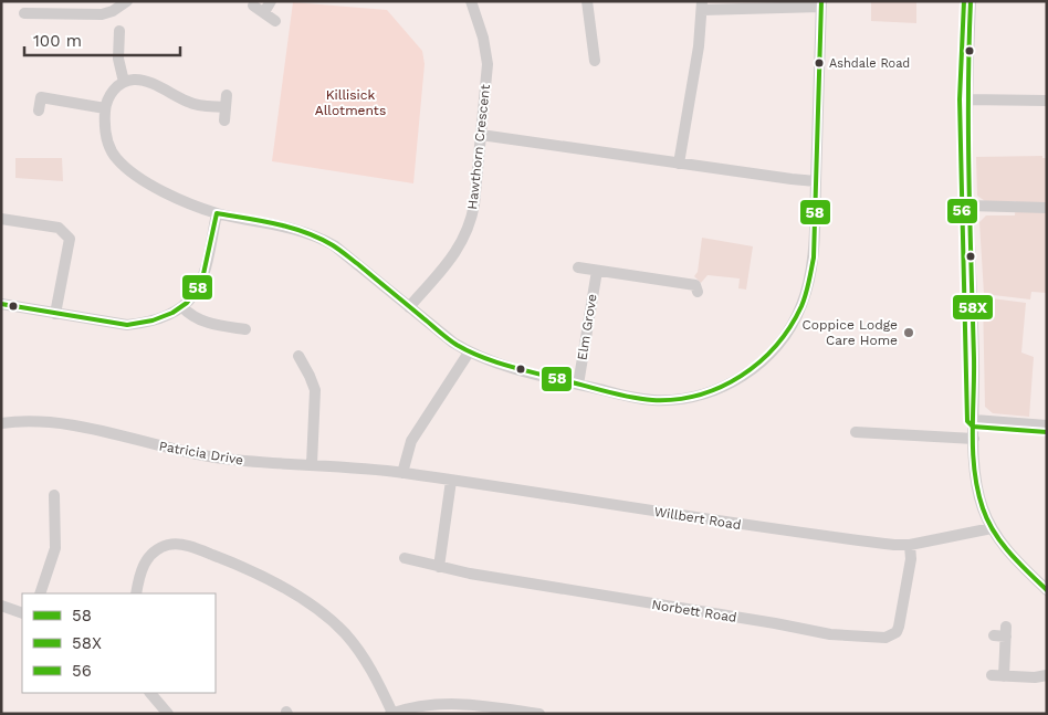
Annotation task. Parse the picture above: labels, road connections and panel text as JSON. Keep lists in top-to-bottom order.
{
  "streets": {
    "street": [
      "Hawthorn Crescent",
      "Elm Grove",
      "Patricia Drive",
      "Willbert Road",
      "Norbett Road"
    ]
  },
  "crossings": [
    ["Patricia Drive", "Willbert Road"],
    ["Willbert Road", "Norbett Road"]
  ],
  "parks": ["Killisick Allotments"],
  "places": ["Ashdale Road", "Coppice Lodge Care Home"],
  "lines": ["transit line 58", "transit line 58X", "transit line 56"],
  "legend": ["58", "58X", "56"],
  "scale_bar": "100 m"
}
